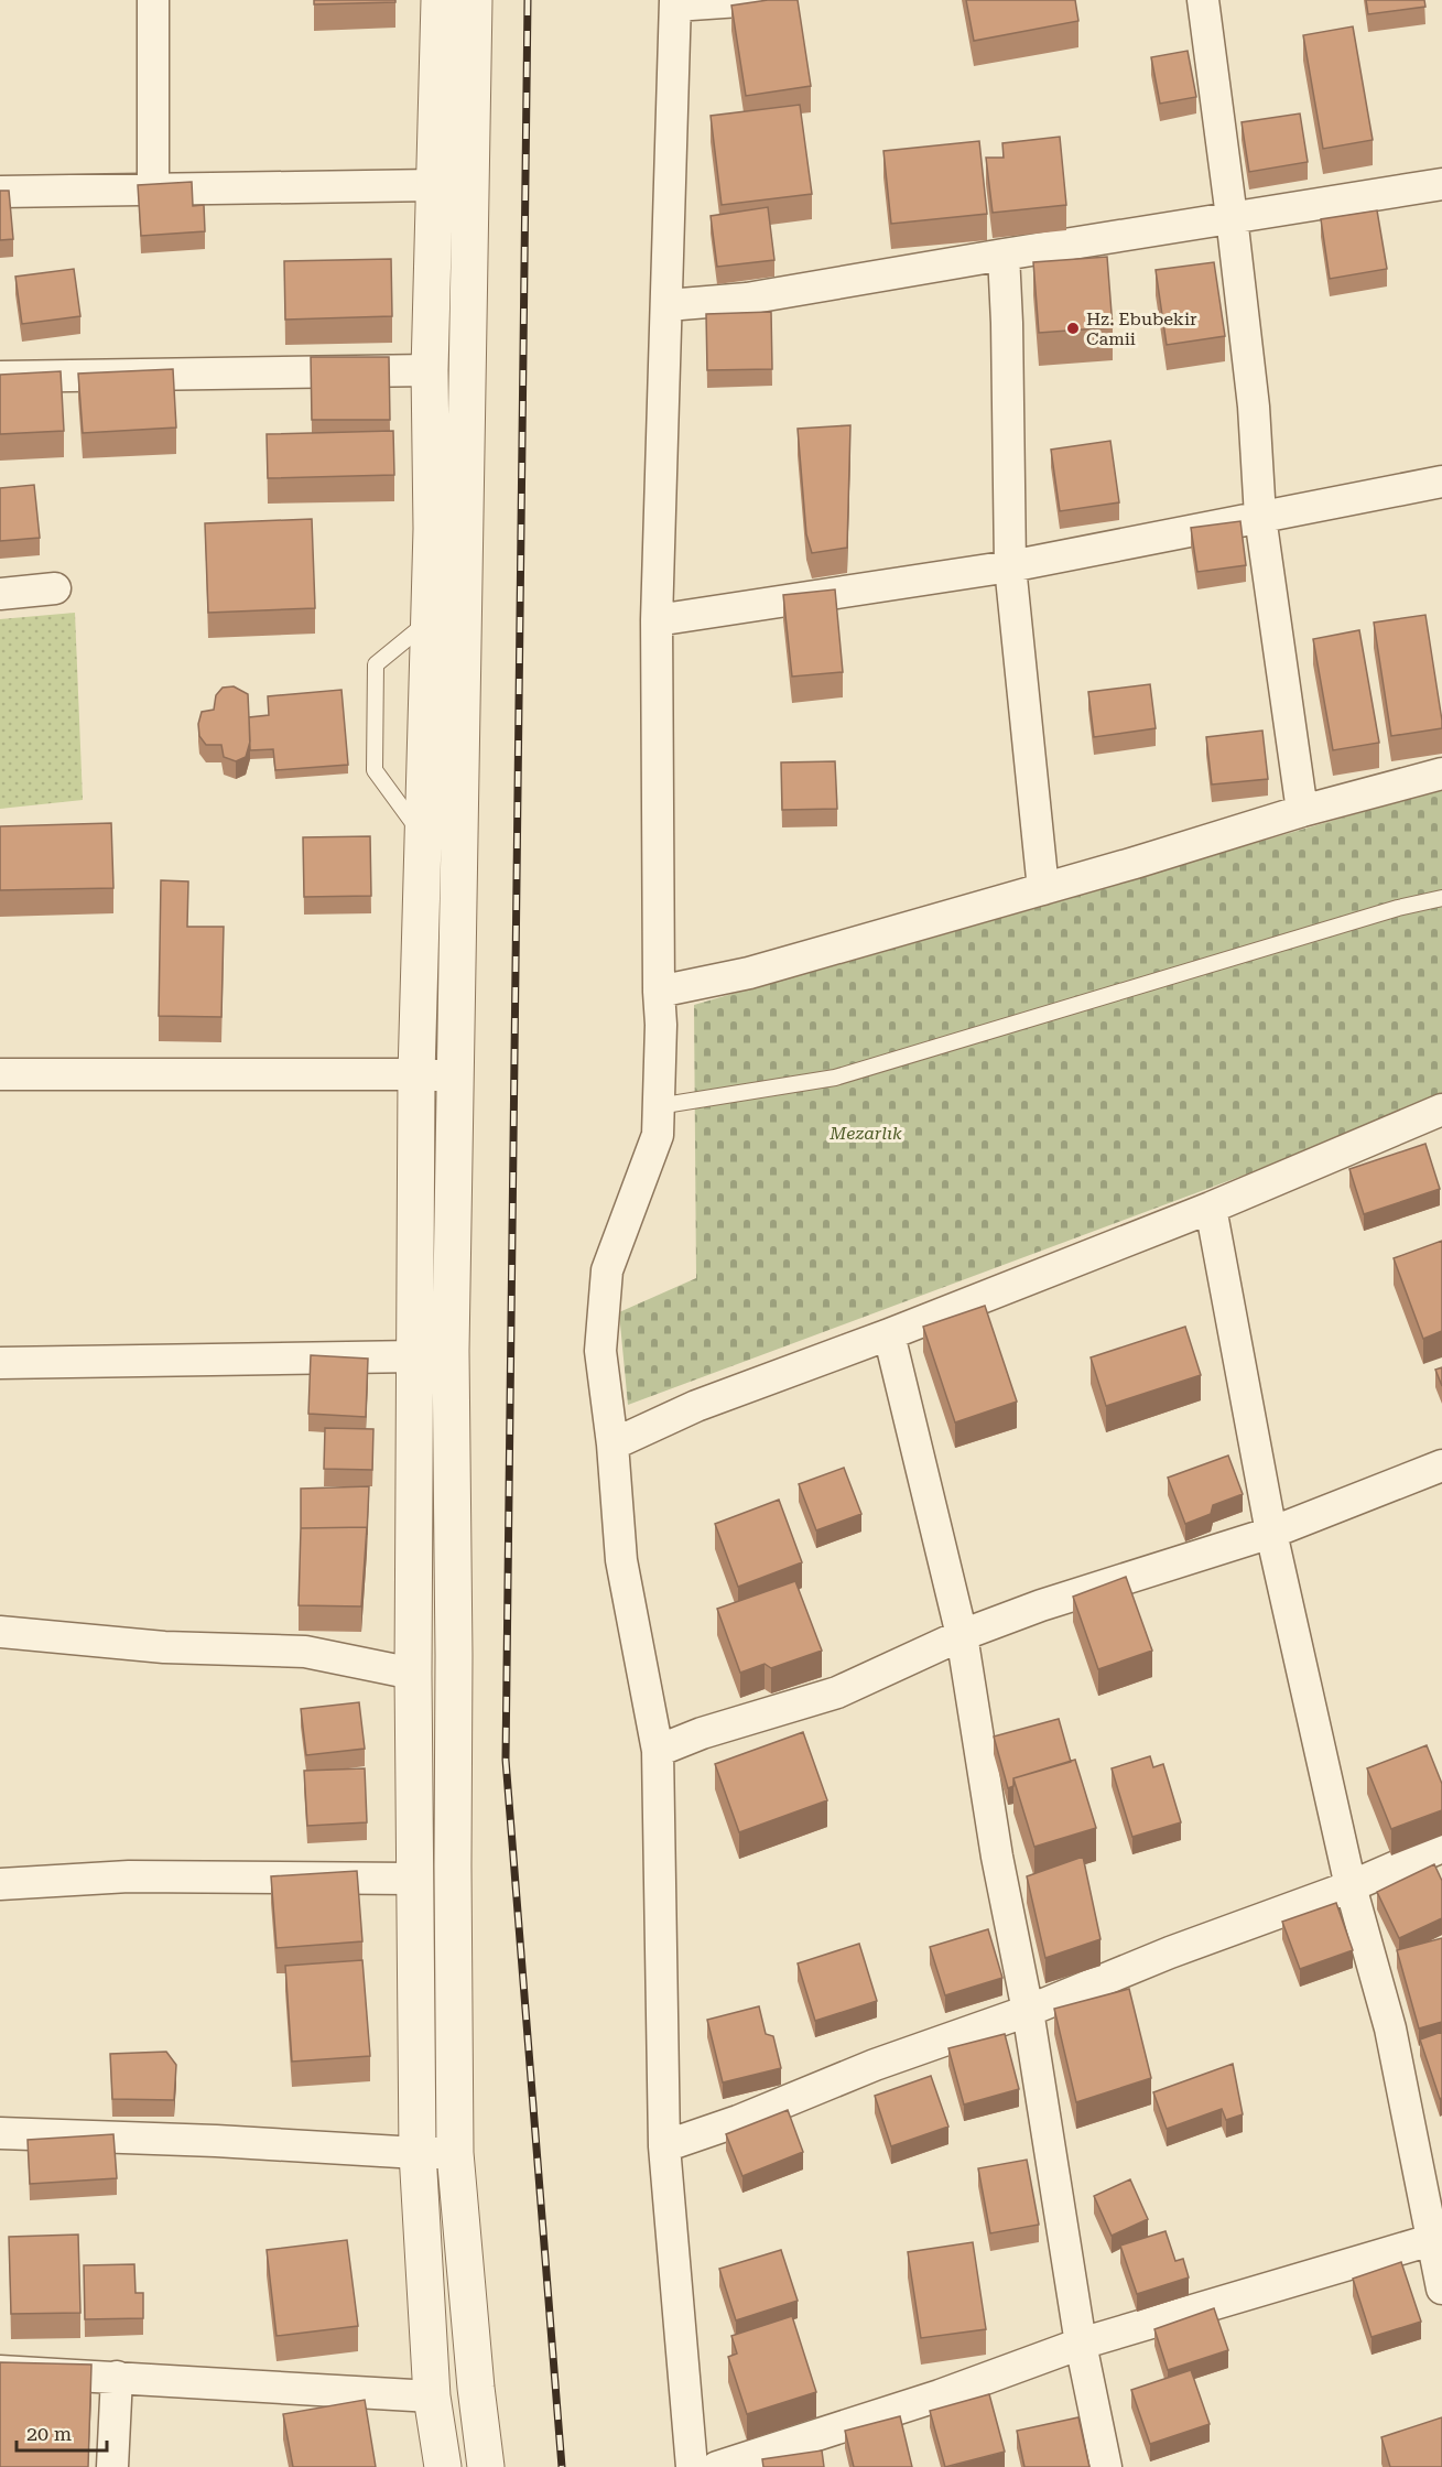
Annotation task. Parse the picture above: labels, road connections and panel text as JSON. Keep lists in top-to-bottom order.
{
  "parks": ["Mezarlık"],
  "places": ["Hz. Ebubekir Camii"],
  "scale_bar": "20 m"
}
